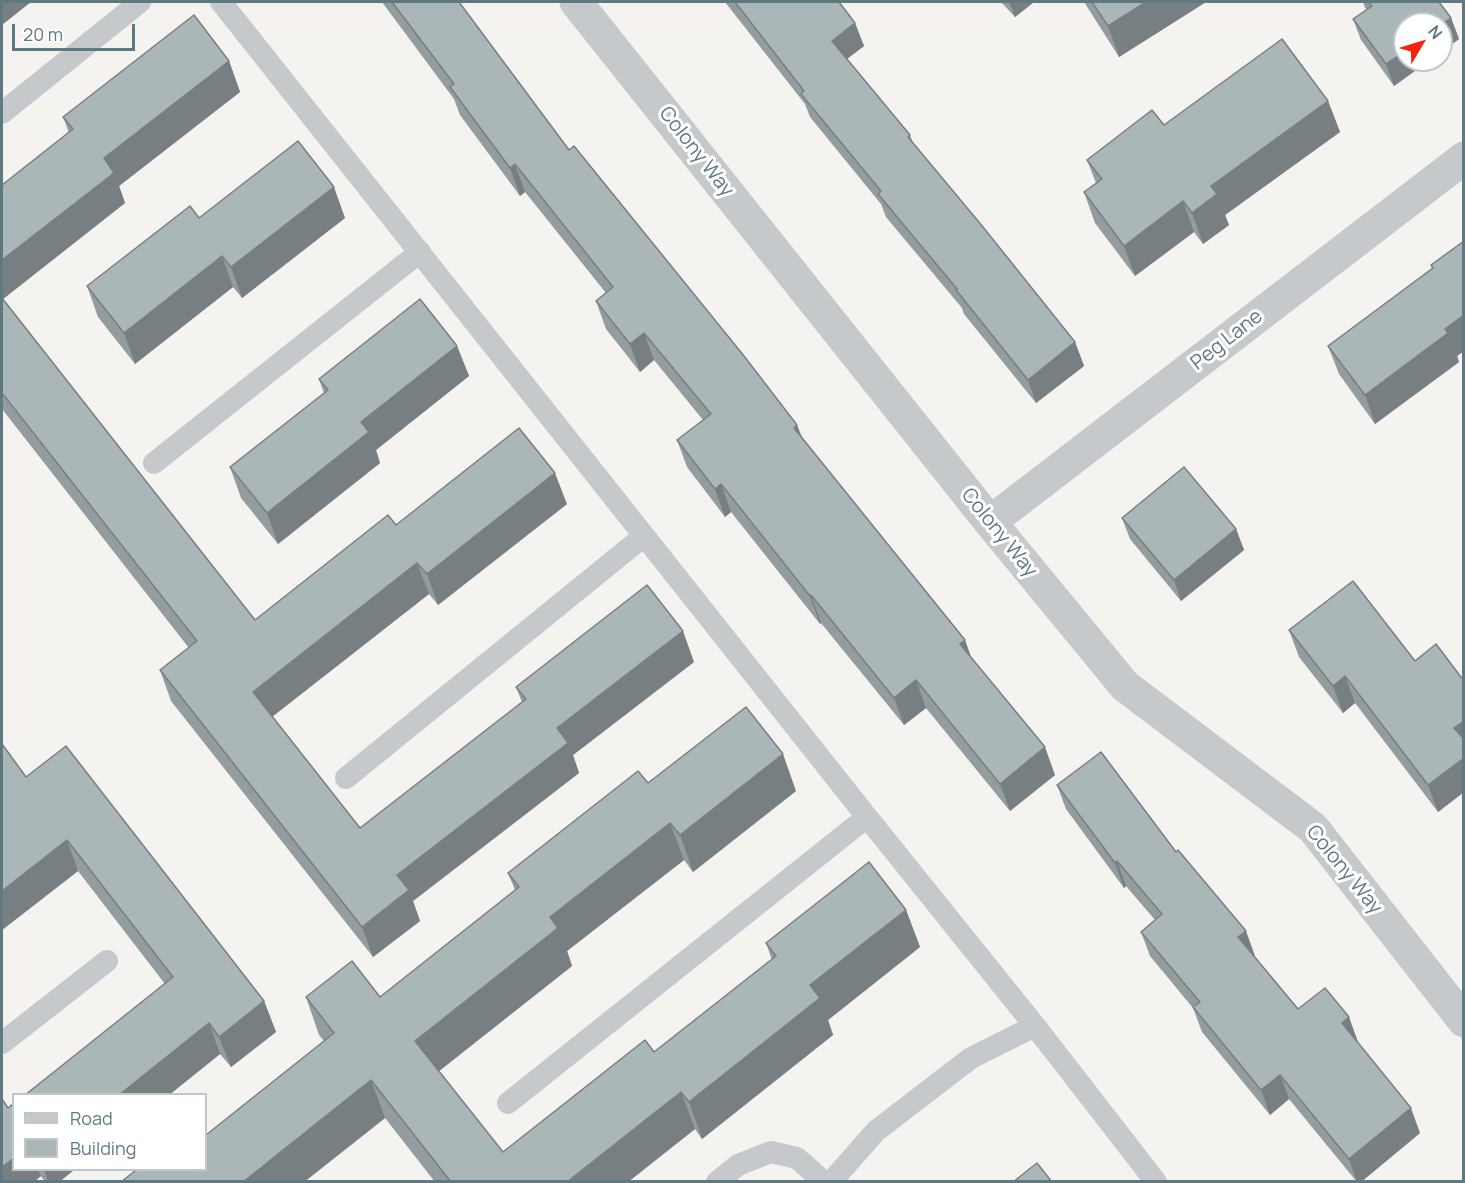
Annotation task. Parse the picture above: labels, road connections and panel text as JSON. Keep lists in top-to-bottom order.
{
  "streets": {
    "street": ["Colony Way", "Peg Lane"]
  },
  "crossings": [
    ["Colony Way", "Peg Lane"]
  ],
  "legend": ["Road", "Building"],
  "scale_bar": "20 m",
  "north": "top right"
}
